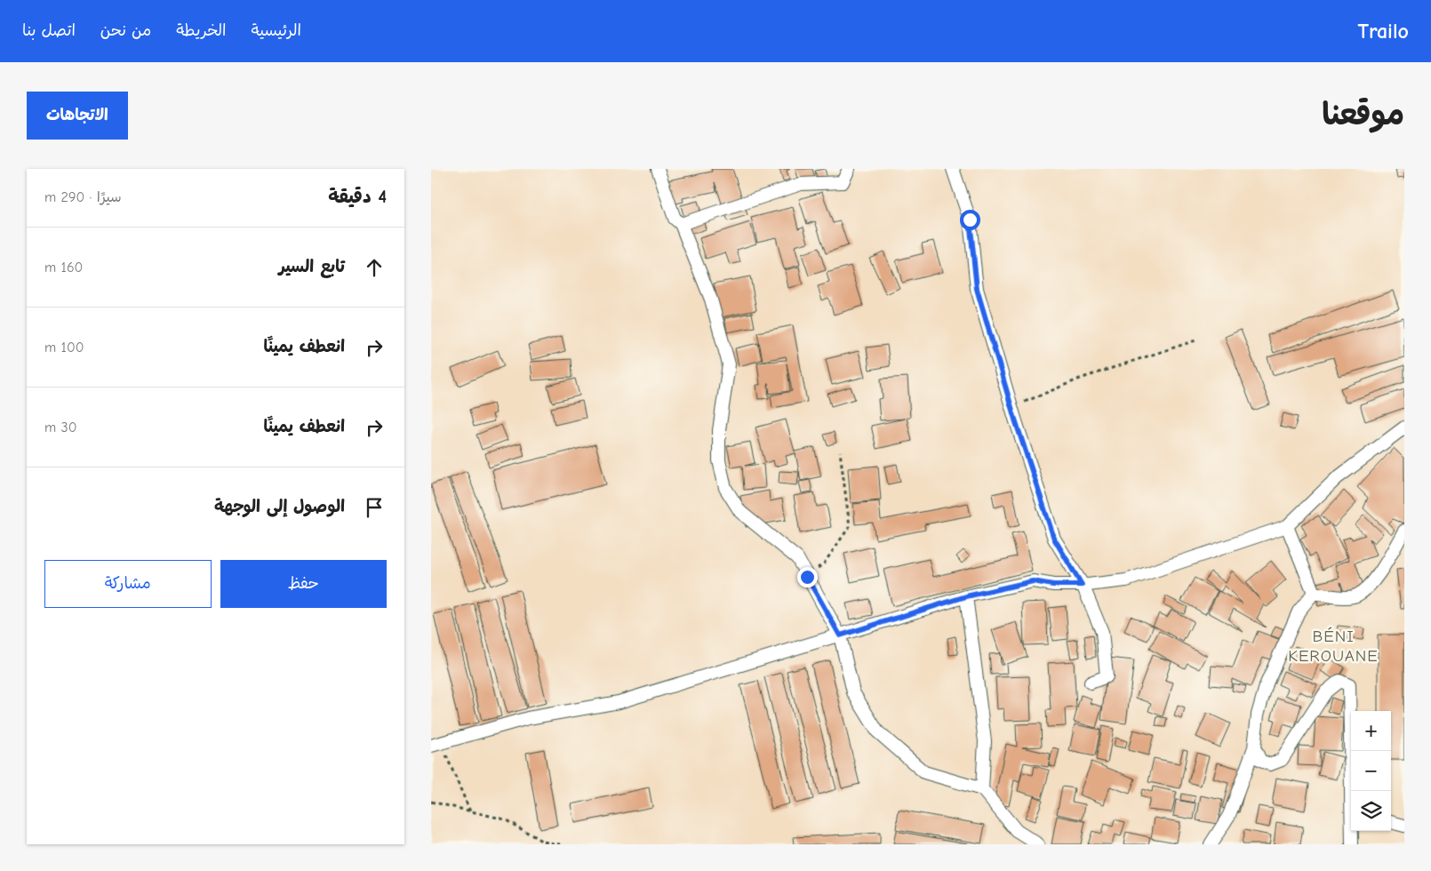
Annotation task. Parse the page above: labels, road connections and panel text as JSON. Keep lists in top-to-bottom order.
{
  "districts": ["BÉNI KEROUANE"],
  "page": {
    "header": "Trailo",
    "nav": [
      "الرئيسية",
      "الخريطة",
      "من نحن",
      "اتصل بنا"
    ],
    "title": "موقعنا",
    "buttons": [
      "الاتجاهات",
      ["حفظ", "مشاركة"]
    ],
    "heading": ["4 دقيقة", "سيرًا · 290 m"],
    "list": [
      ["تابع السير", "160 m"],
      ["انعطف يمينًا", "100 m"],
      ["انعطف يمينًا", "30 m"],
      "الوصول إلى الوجهة"
    ],
    "map_buttons": ["+", "−"]
  }
}
